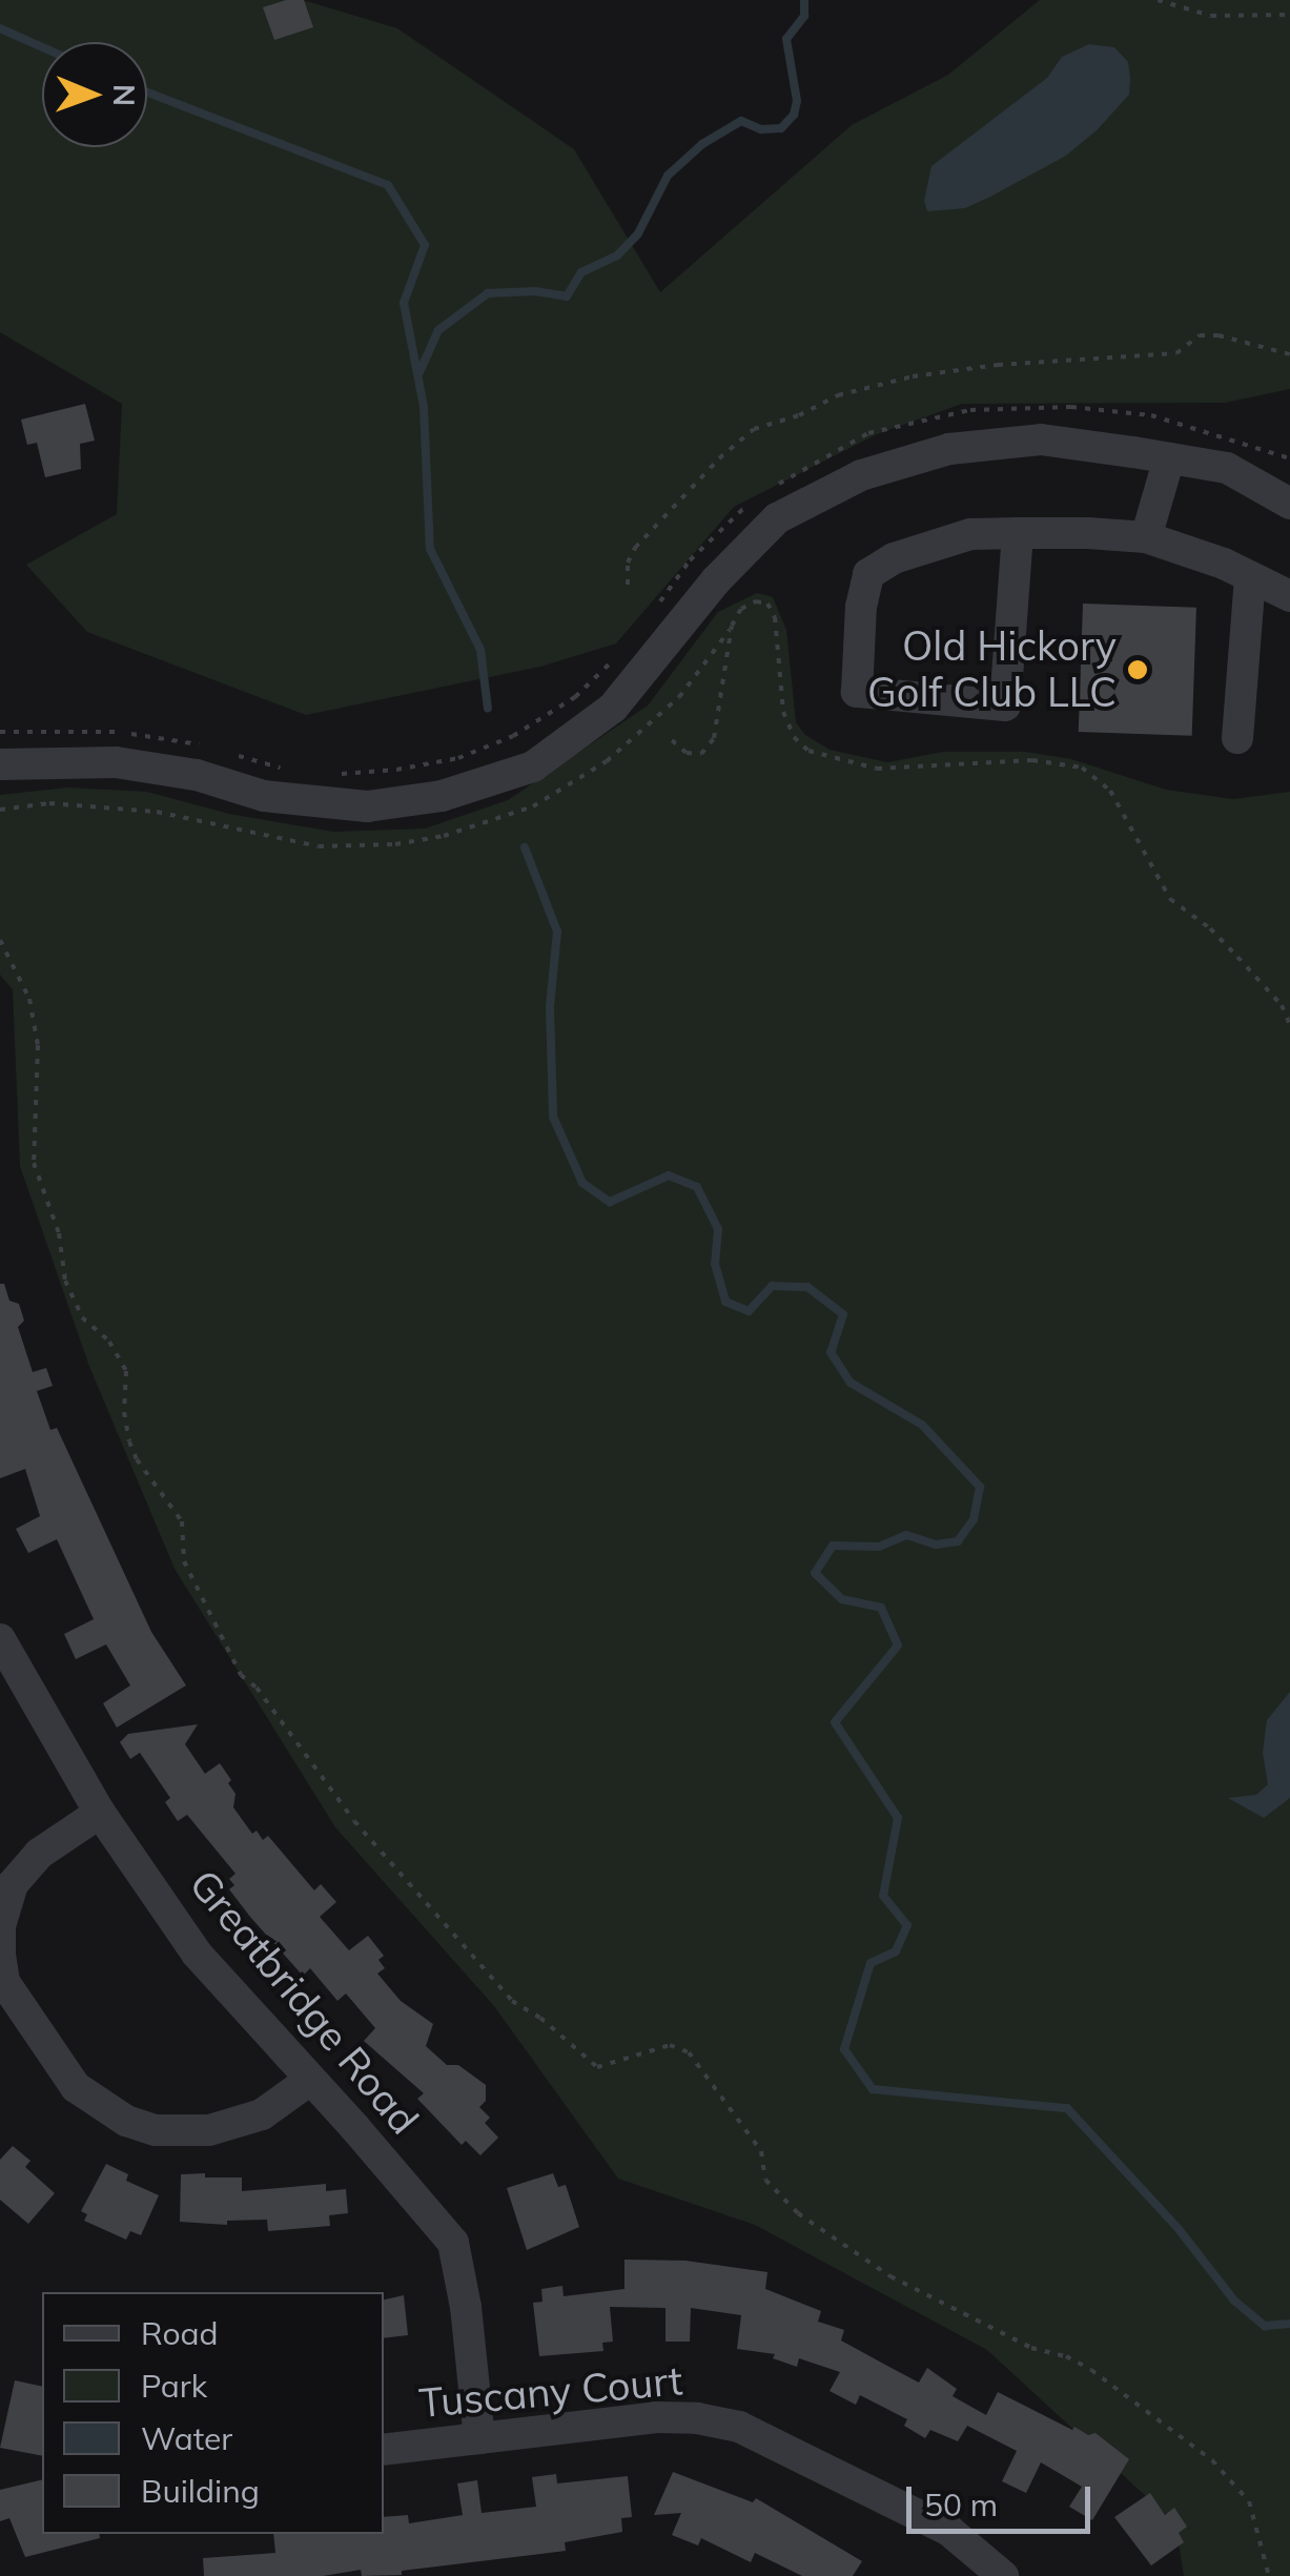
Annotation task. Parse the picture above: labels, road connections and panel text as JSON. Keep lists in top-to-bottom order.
{
  "streets": {
    "street": ["Greatbridge Road", "Tuscany Court"]
  },
  "crossings": [
    ["Greatbridge Road", "Tuscany Court"]
  ],
  "places": ["Old Hickory Golf Club LLC"],
  "legend": [
    "Road",
    "Park",
    "Water",
    "Building"
  ],
  "scale_bar": "50 m",
  "north": "right"
}
